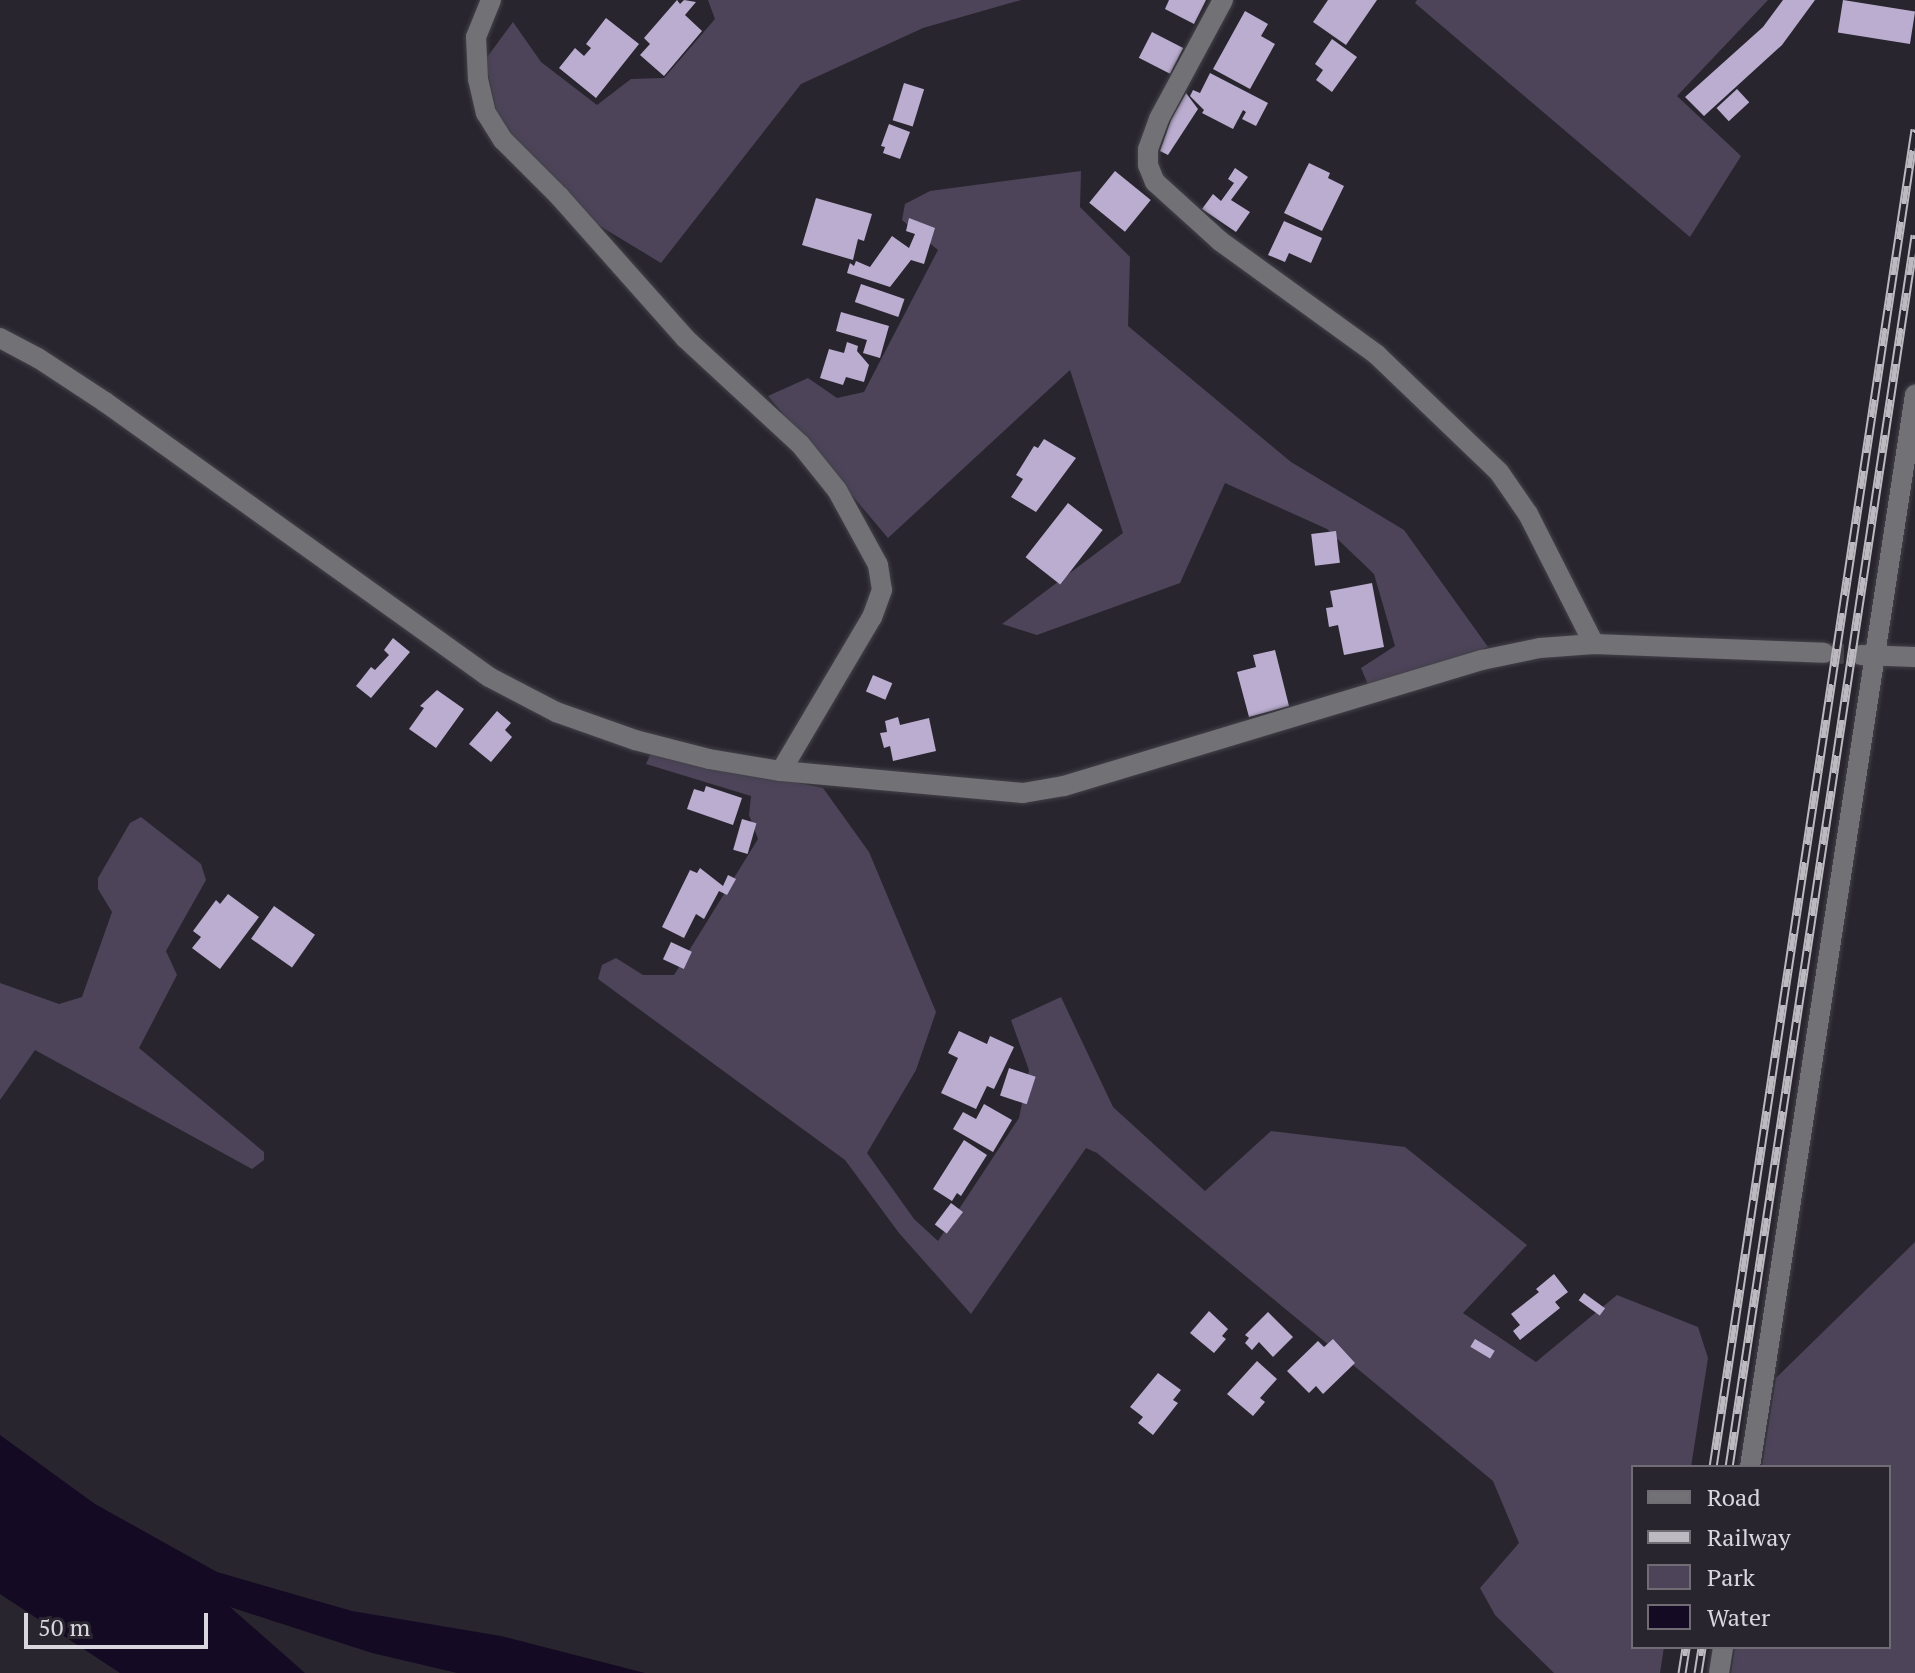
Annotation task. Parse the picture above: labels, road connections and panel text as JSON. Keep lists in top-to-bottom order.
{
  "legend": [
    "Road",
    "Railway",
    "Park",
    "Water"
  ],
  "scale_bar": "50 m"
}
